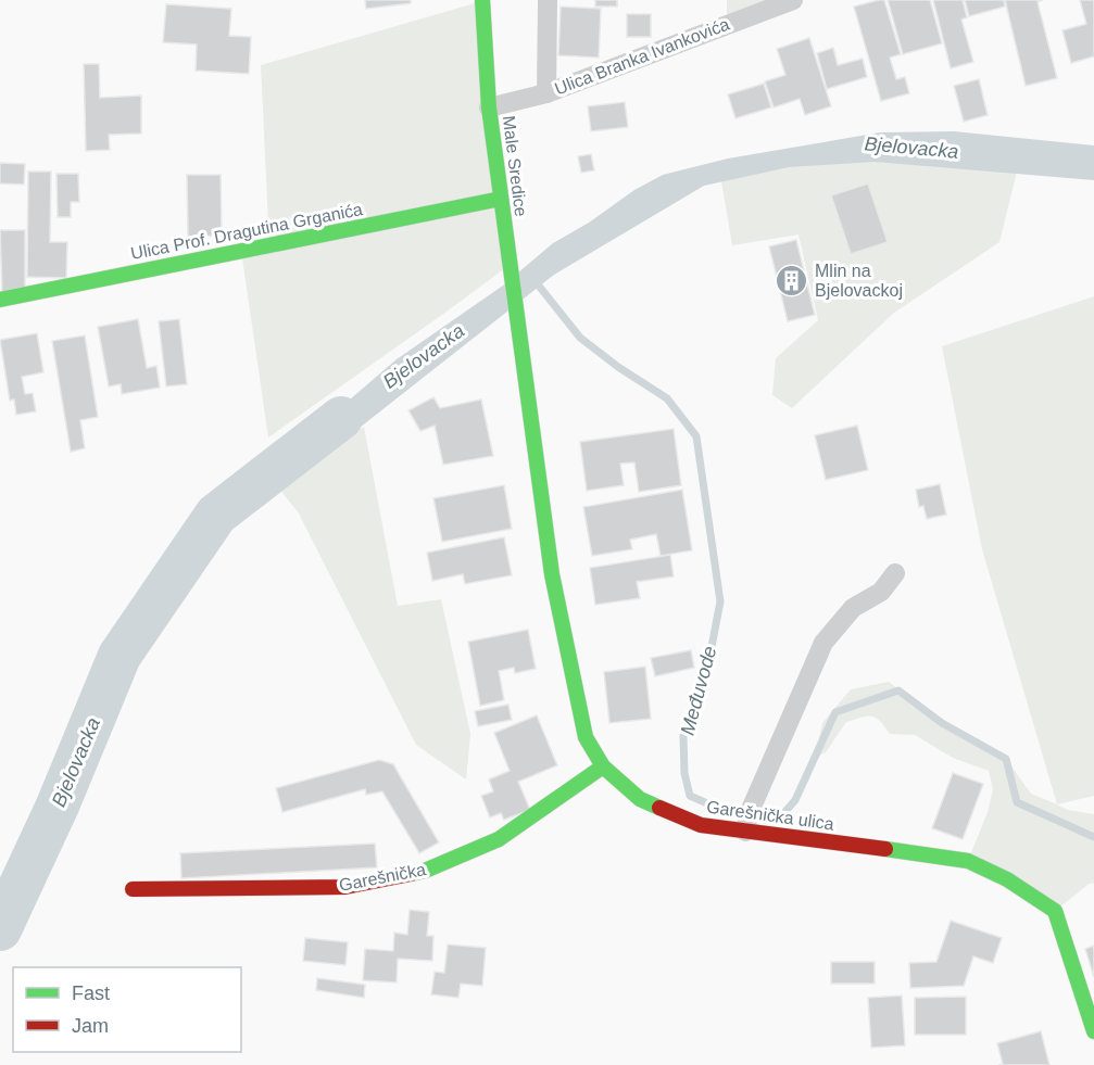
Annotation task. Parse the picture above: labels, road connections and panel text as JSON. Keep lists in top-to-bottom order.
{
  "streets": {
    "main road": [
      "Male Sredice",
      "Ulica Prof. Dragutina Grganića",
      "Garešnička ulica",
      "Garešnička"
    ],
    "street": ["Ulica Branka Ivankovića"]
  },
  "crossings": [
    ["Ulica Branka Ivankovića", "Male Sredice"],
    ["Male Sredice", "Ulica Prof. Dragutina Grganića"],
    ["Male Sredice", "Garešnička ulica"],
    ["Garešnička ulica", "Garešnička"]
  ],
  "water": ["Bjelovacka", "Međuvode"],
  "places": {
    "building": ["Mlin na Bjelovackoj"]
  },
  "legend": ["Fast", "Jam"]
}
